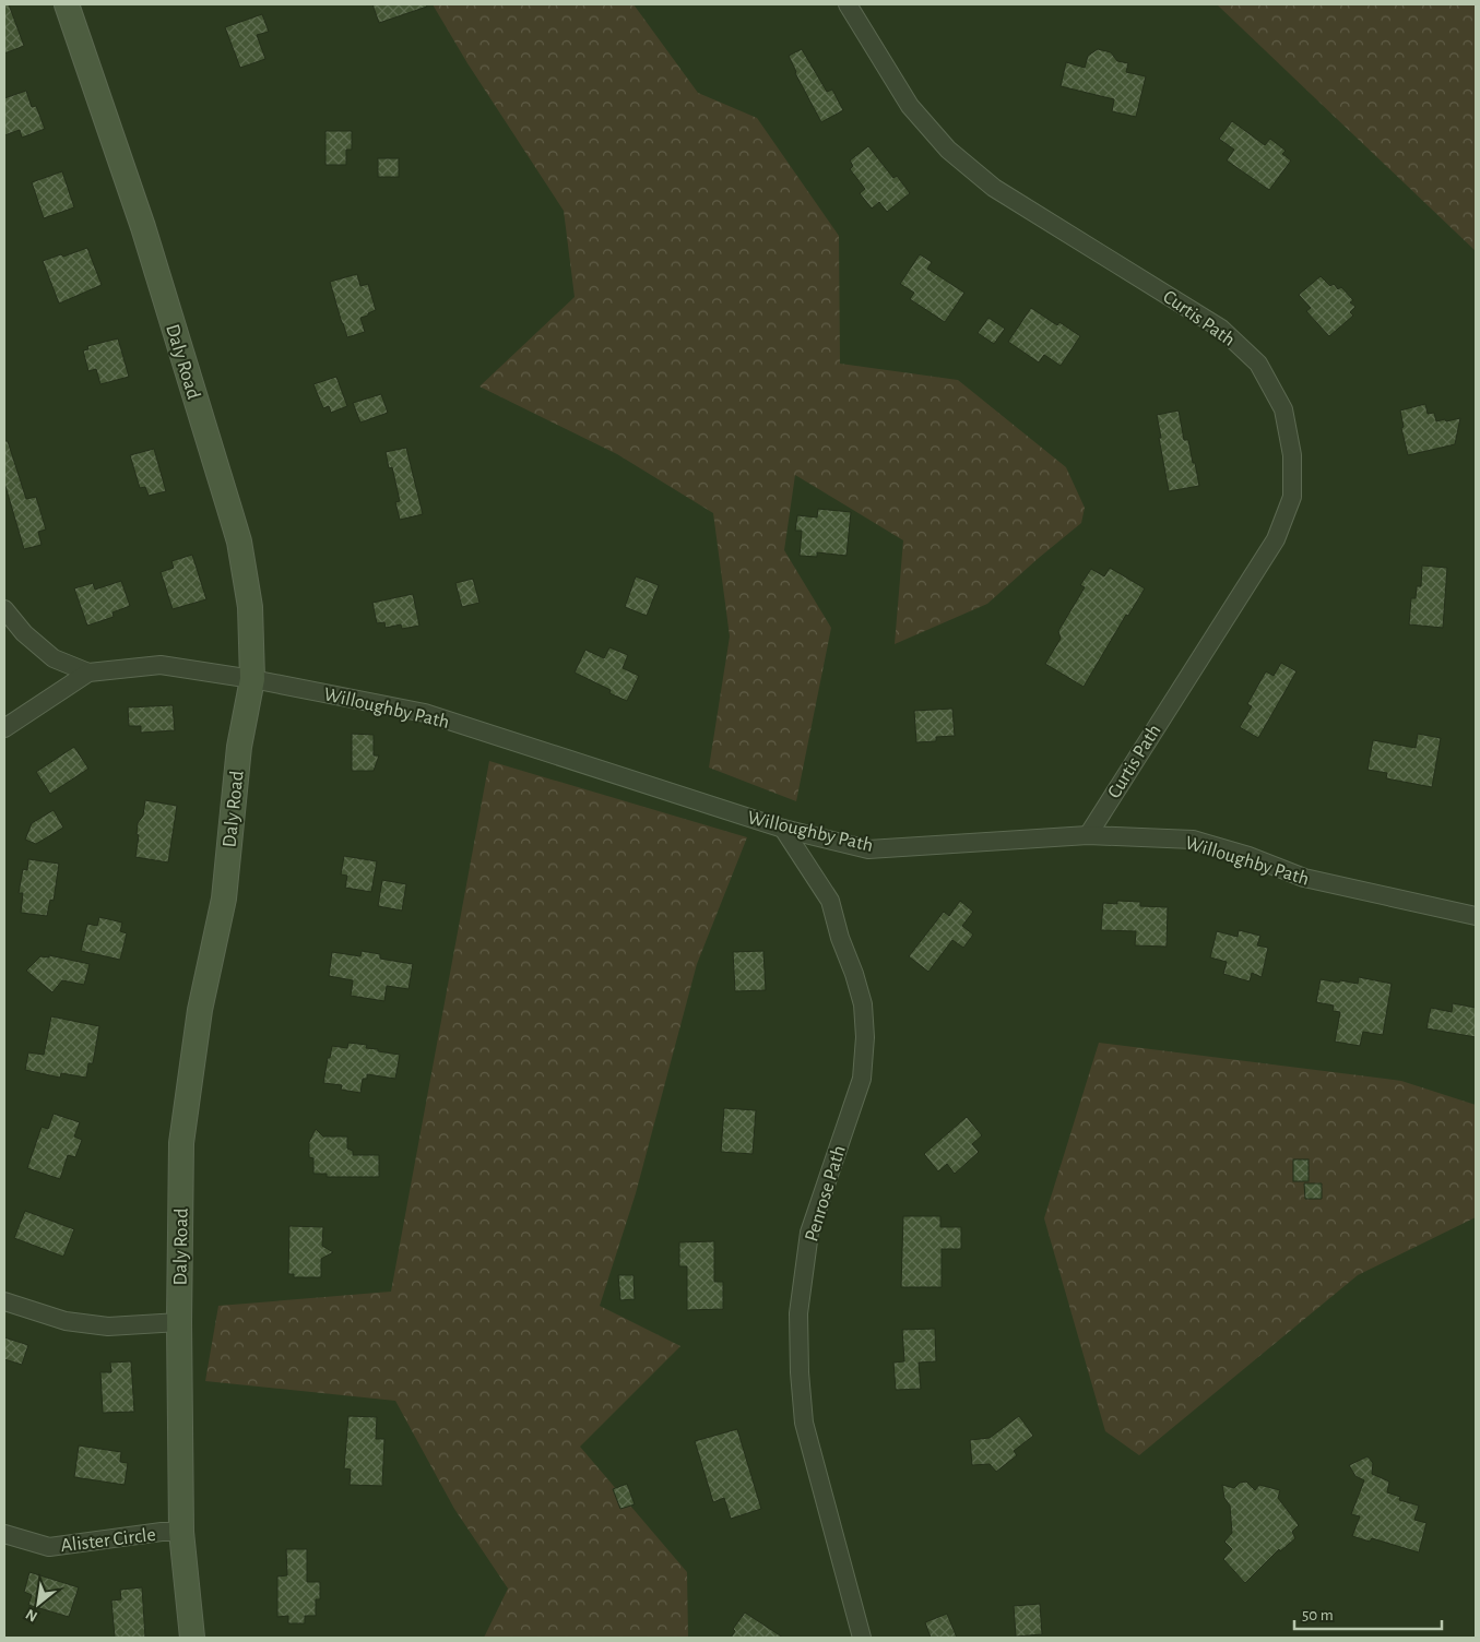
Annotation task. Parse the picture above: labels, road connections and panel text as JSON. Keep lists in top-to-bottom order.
{
  "streets": {
    "street": [
      "Curtis Path",
      "Daly Road",
      "Willoughby Path",
      "Penrose Path",
      "Alister Circle"
    ]
  },
  "crossings": [
    ["Curtis Path", "Willoughby Path"],
    ["Daly Road", "Willoughby Path"],
    ["Daly Road", "Alister Circle"],
    ["Willoughby Path", "Penrose Path"]
  ],
  "scale_bar": "50 m",
  "north": "bottom left"
}
